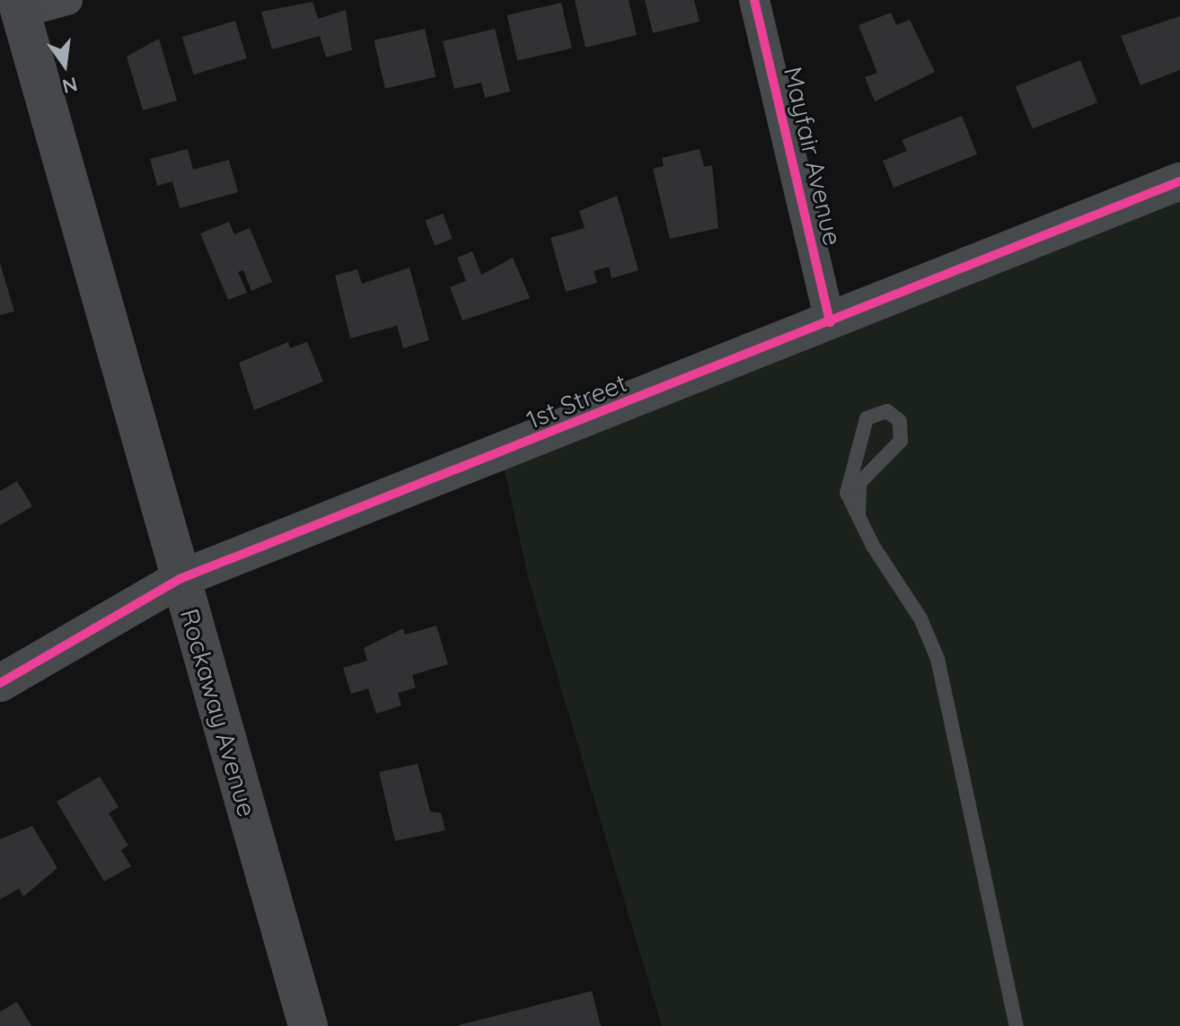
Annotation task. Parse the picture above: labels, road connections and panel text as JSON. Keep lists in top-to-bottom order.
{
  "streets": {
    "main road": ["Rockaway Avenue"],
    "street": ["Mayfair Avenue", "1st Street"]
  },
  "crossings": [
    ["Mayfair Avenue", "1st Street"],
    ["1st Street", "Rockaway Avenue"]
  ],
  "north": "bottom"
}
